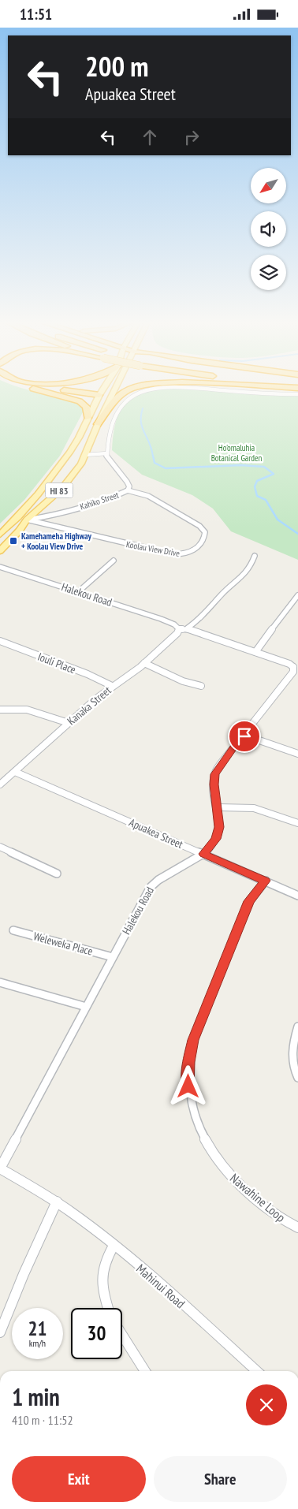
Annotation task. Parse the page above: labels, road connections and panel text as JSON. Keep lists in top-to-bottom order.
{
  "streets": {
    "main road": ["HI 83"],
    "street": [
      "Kahiko Street",
      "Koolau View Drive",
      "Halekou Road",
      "Iouli Place",
      "Kanaka Street",
      "Apuakea Street",
      "Weleweka Place",
      "Nawahine Loop",
      "Mahinui Road"
    ]
  },
  "crossings": [
    ["HI 83", "Kahiko Street"],
    ["HI 83", "Koolau View Drive"],
    ["Kahiko Street", "Koolau View Drive"],
    ["Halekou Road", "Kanaka Street"],
    ["Halekou Road", "Apuakea Street"],
    ["Halekou Road", "Weleweka Place"],
    ["Halekou Road", "Mahinui Road"],
    ["Iouli Place", "Kanaka Street"],
    ["Kanaka Street", "Apuakea Street"],
    ["Apuakea Street", "Nawahine Loop"]
  ],
  "parks": ["Ho'omaluhia Botanical Garden"],
  "places": {
    "transit": ["Kamehameha Highway + Koolau View Drive"]
  },
  "north": "bottom left",
  "page": {
    "status": "11:51",
    "turn": ["200 m", "Apuakea Street"],
    "speed": "21 km/h",
    "limit": "30",
    "heading": ["1 min", "410 m · 11:52"],
    "buttons": ["Exit", "Share"]
  }
}
